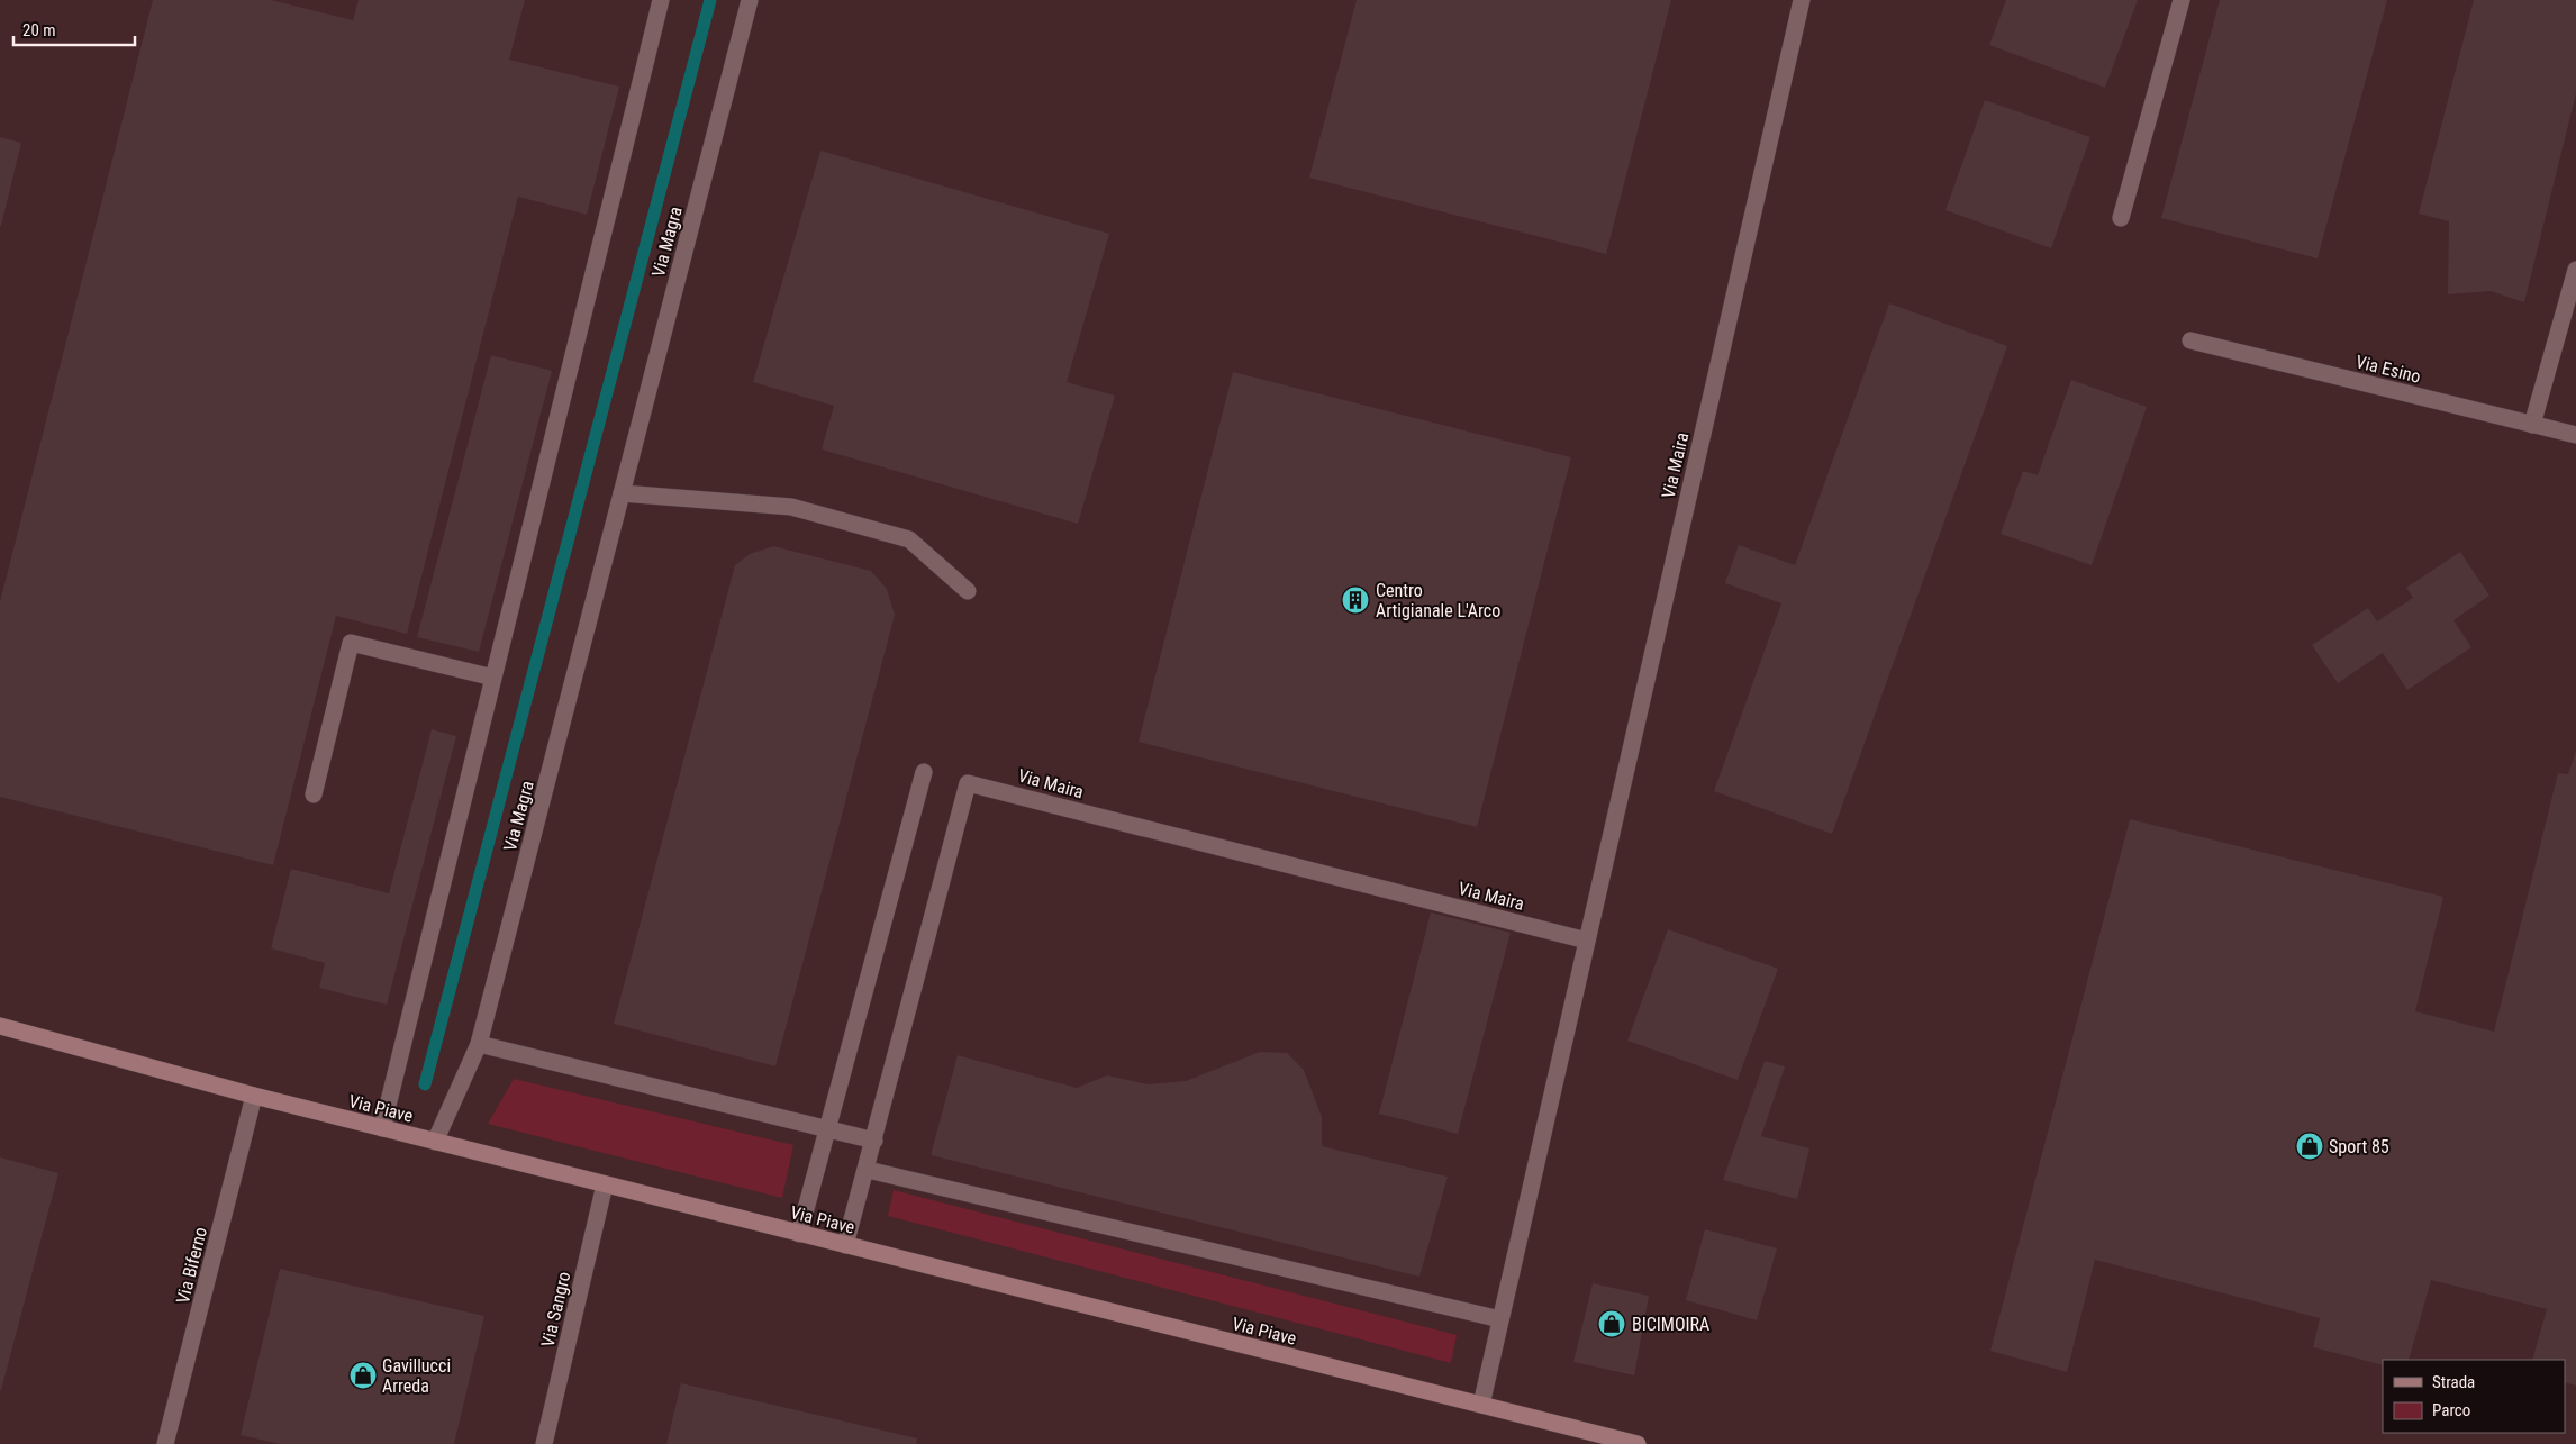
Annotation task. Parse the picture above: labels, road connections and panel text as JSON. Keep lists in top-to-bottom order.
{
  "streets": {
    "main road": ["Via Piave"],
    "street": [
      "Via Magra",
      "Via Esino",
      "Via Maira",
      "Via Biferno",
      "Via Sangro"
    ]
  },
  "crossings": [
    ["Via Magra", "Via Piave"],
    ["Via Maira", "Via Piave"],
    ["Via Piave", "Via Biferno"],
    ["Via Piave", "Via Sangro"]
  ],
  "places": {
    "building": ["Centro Artigianale L'Arco"],
    "shop": ["Sport 85", "BICIMOIRA", "Gavillucci Arreda"]
  },
  "legend": ["Strada", "Parco"],
  "scale_bar": "20 m"
}
